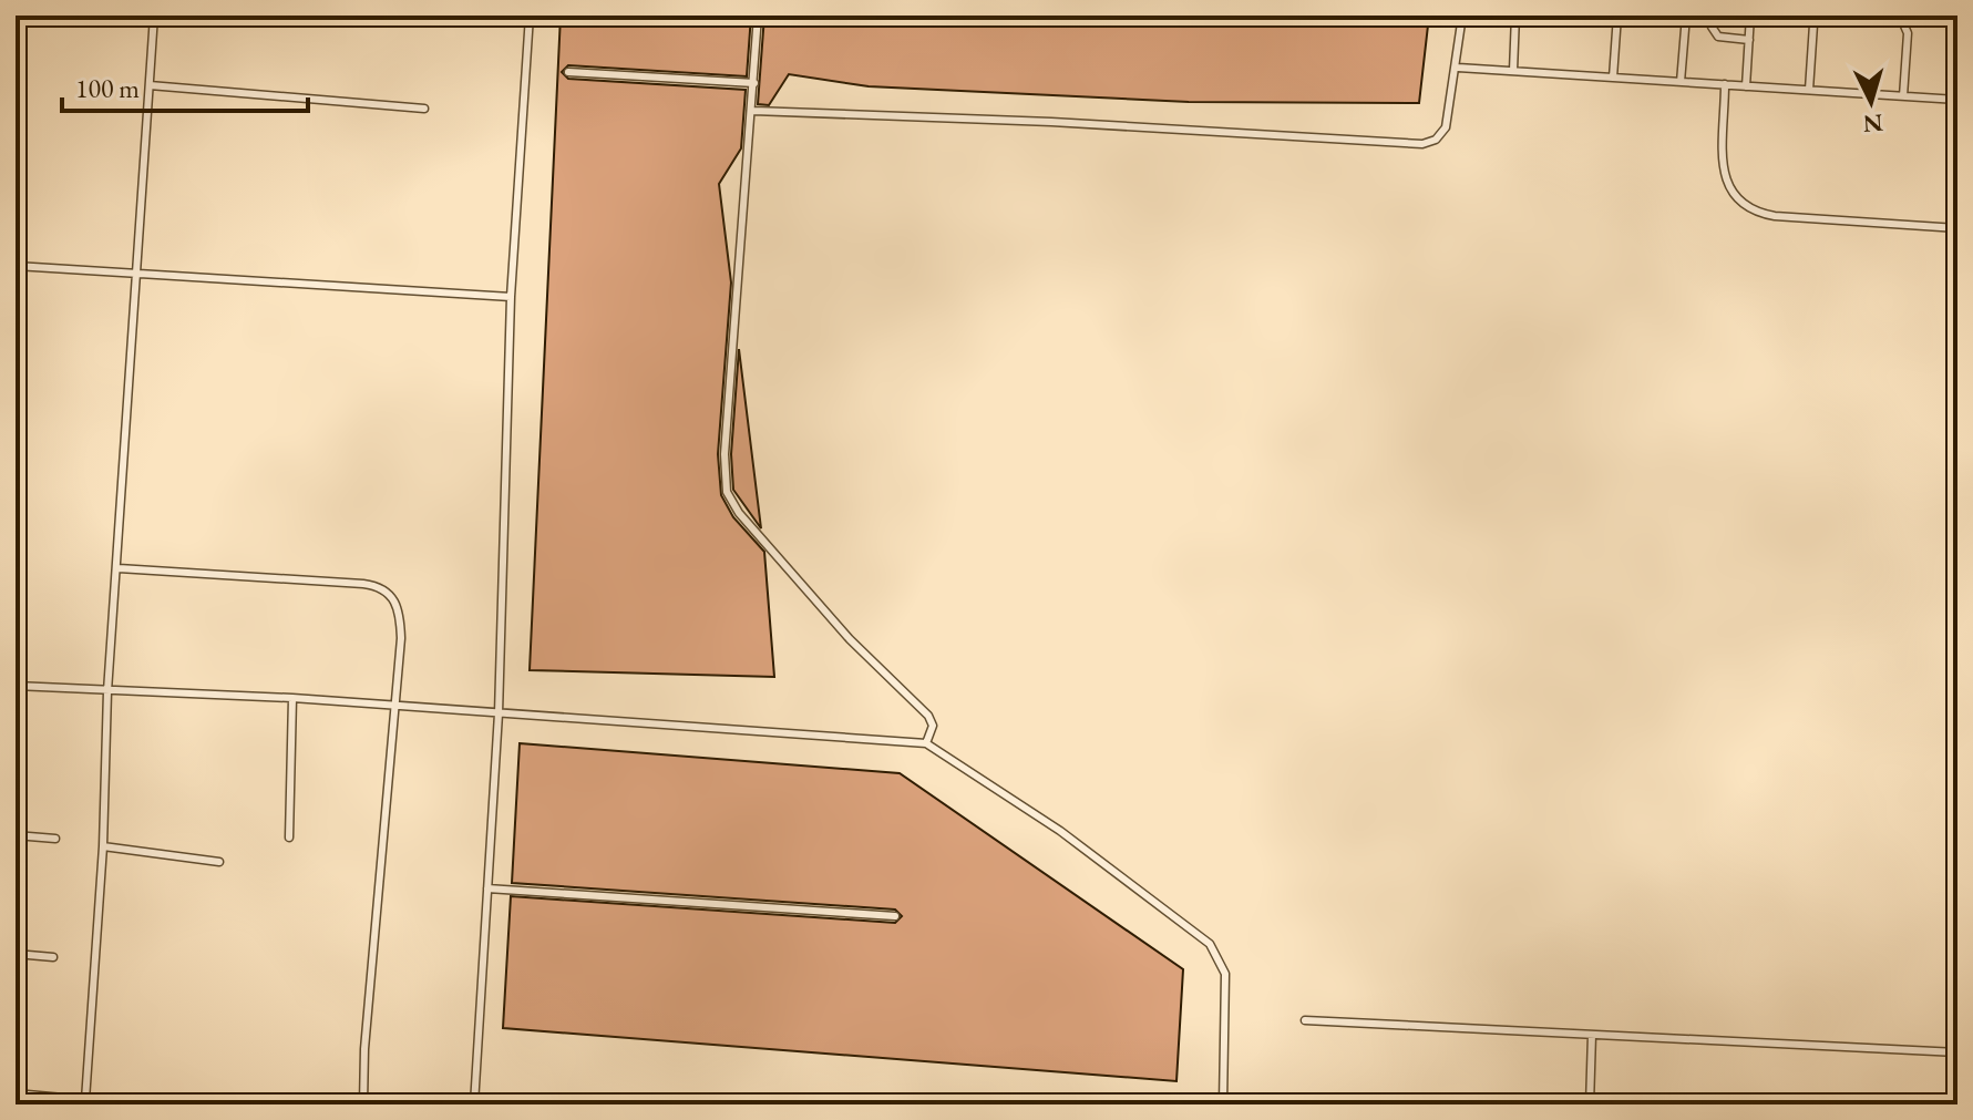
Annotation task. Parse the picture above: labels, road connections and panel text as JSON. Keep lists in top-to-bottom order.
{
  "scale_bar": "100 m",
  "north": "bottom"
}
